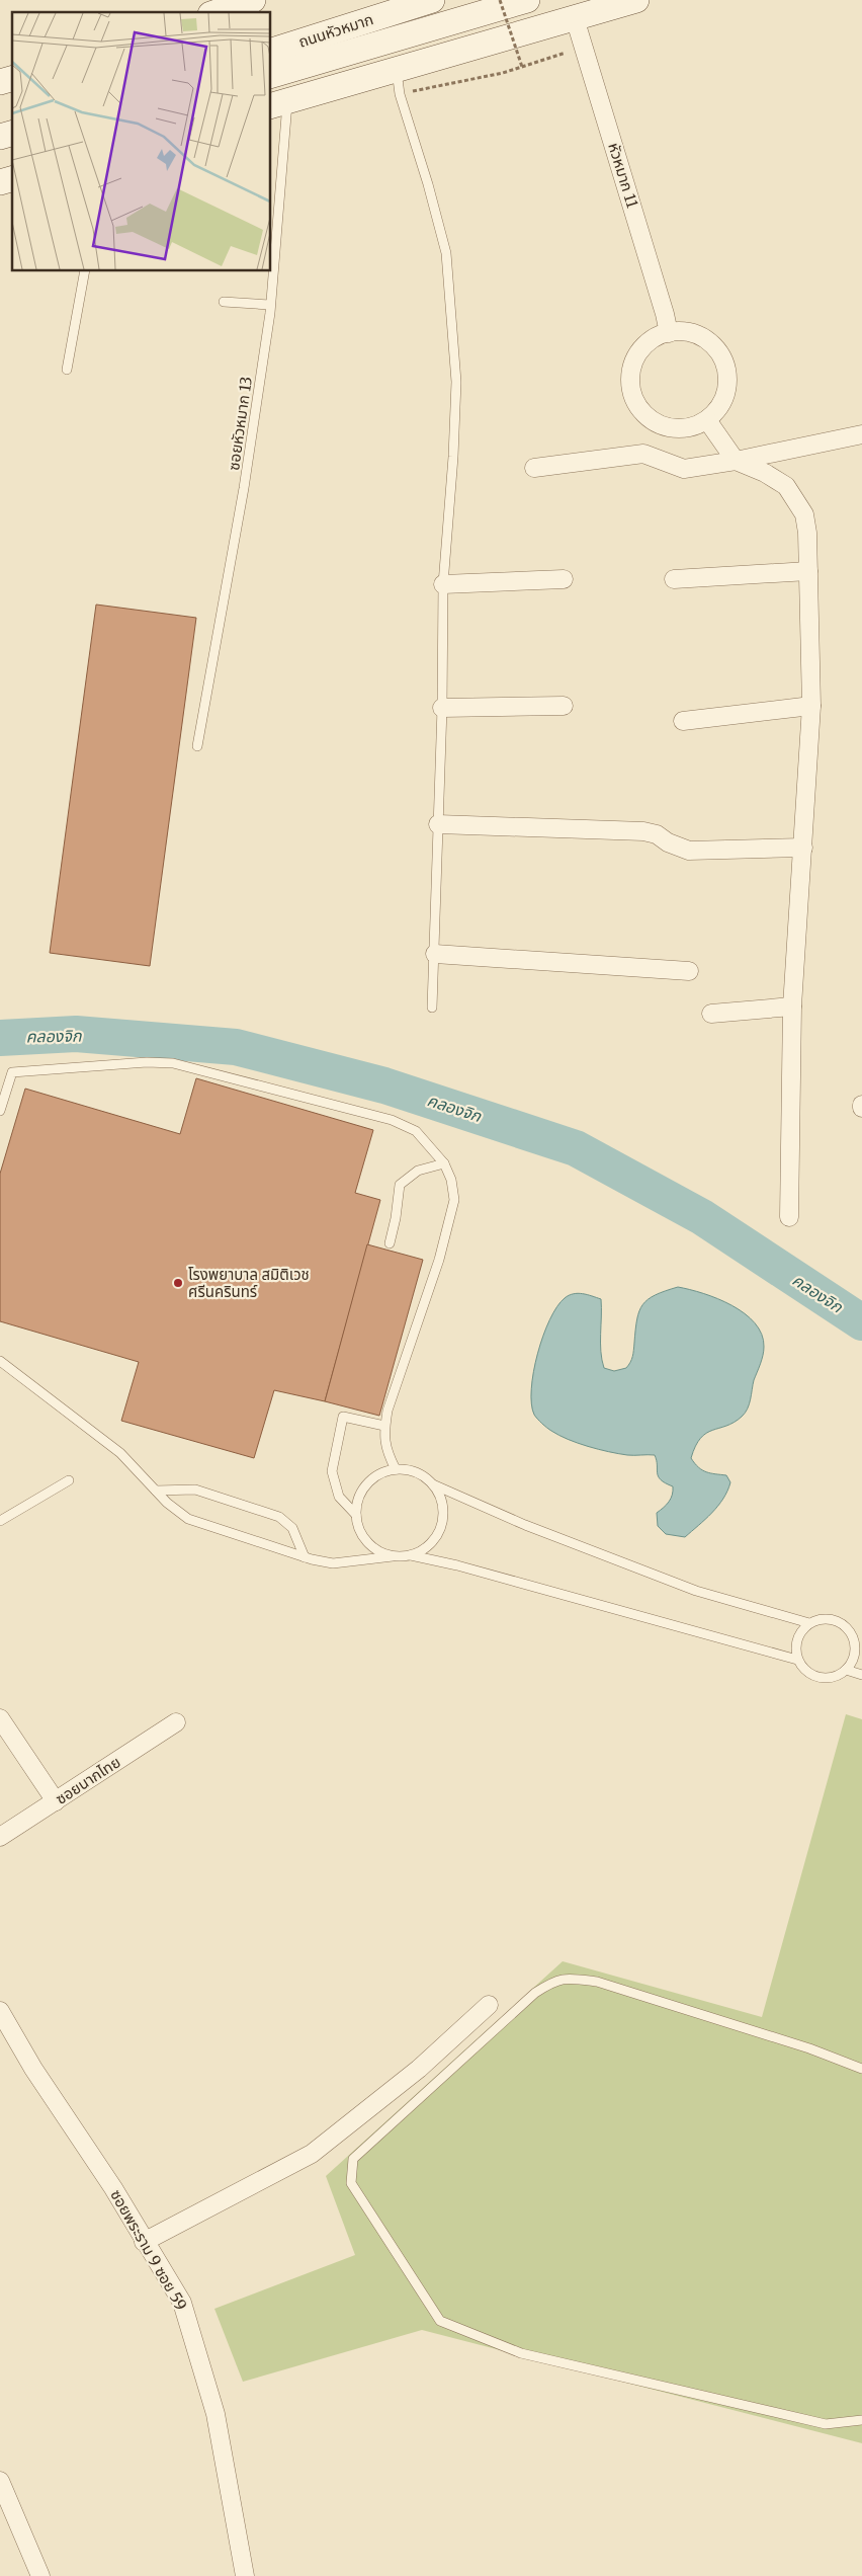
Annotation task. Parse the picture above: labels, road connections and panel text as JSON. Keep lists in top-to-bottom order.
{
  "streets": {
    "main road": ["ถนนหัวหมาก"],
    "street": ["หัวหมาก 11", "ซอยนากไทย", "ซอยพระราม 9 ซอย 59"],
    "lane": ["ซอยหัวหมาก 13"]
  },
  "water": ["คลองจิก"],
  "places": ["โรงพยาบาล สมิติเวช ศรีนครินทร์"]
}
